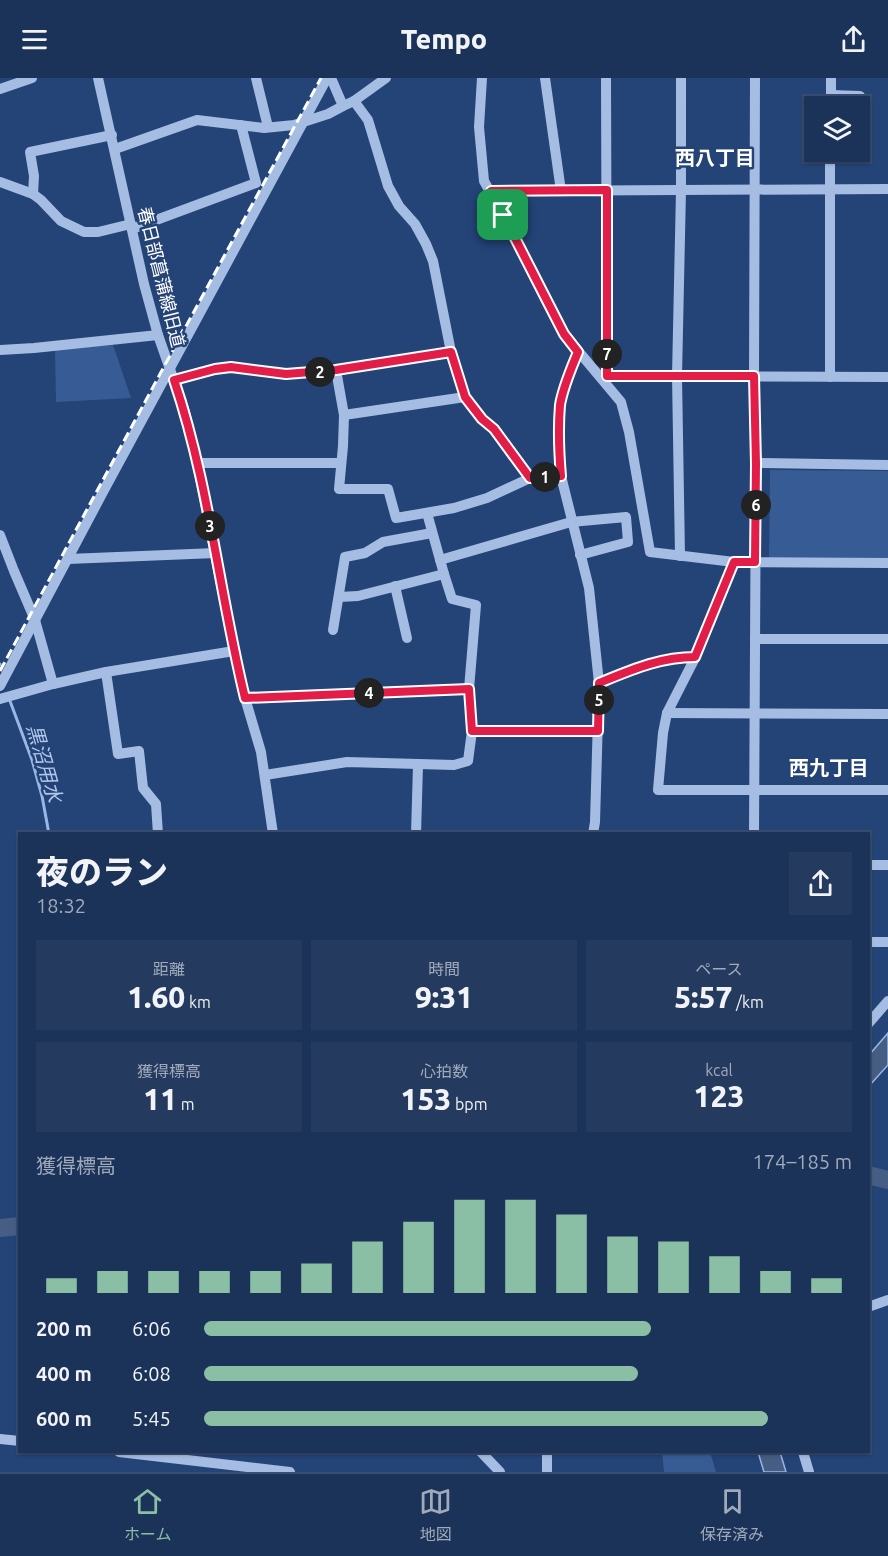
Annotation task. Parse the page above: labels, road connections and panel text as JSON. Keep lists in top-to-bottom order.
{
  "streets": {
    "street": ["春日部菖蒲線旧道"]
  },
  "districts": ["西八丁目", "西九丁目"],
  "water": ["黒沼用水"],
  "page": {
    "header": "Tempo",
    "pins": [
      "7",
      "2",
      "1",
      "6",
      "3",
      "4",
      "5"
    ],
    "heading": ["夜のラン", "18:32"],
    "stats": [
      ["距離", "1.60 km"],
      ["時間", "9:31"],
      ["ペース", "5:57 /km"],
      ["獲得標高", "11 m"],
      ["心拍数", "153 bpm"],
      ["kcal", "123"]
    ],
    "chart": ["獲得標高", "174–185 m"],
    "list": [
      {
        "name": "200 m",
        "note": "6:06"
      },
      {
        "name": "400 m",
        "note": "6:08"
      },
      {
        "name": "600 m",
        "note": "5:45"
      }
    ],
    "tabs": ["ホーム", "地図", "保存済み"]
  }
}
